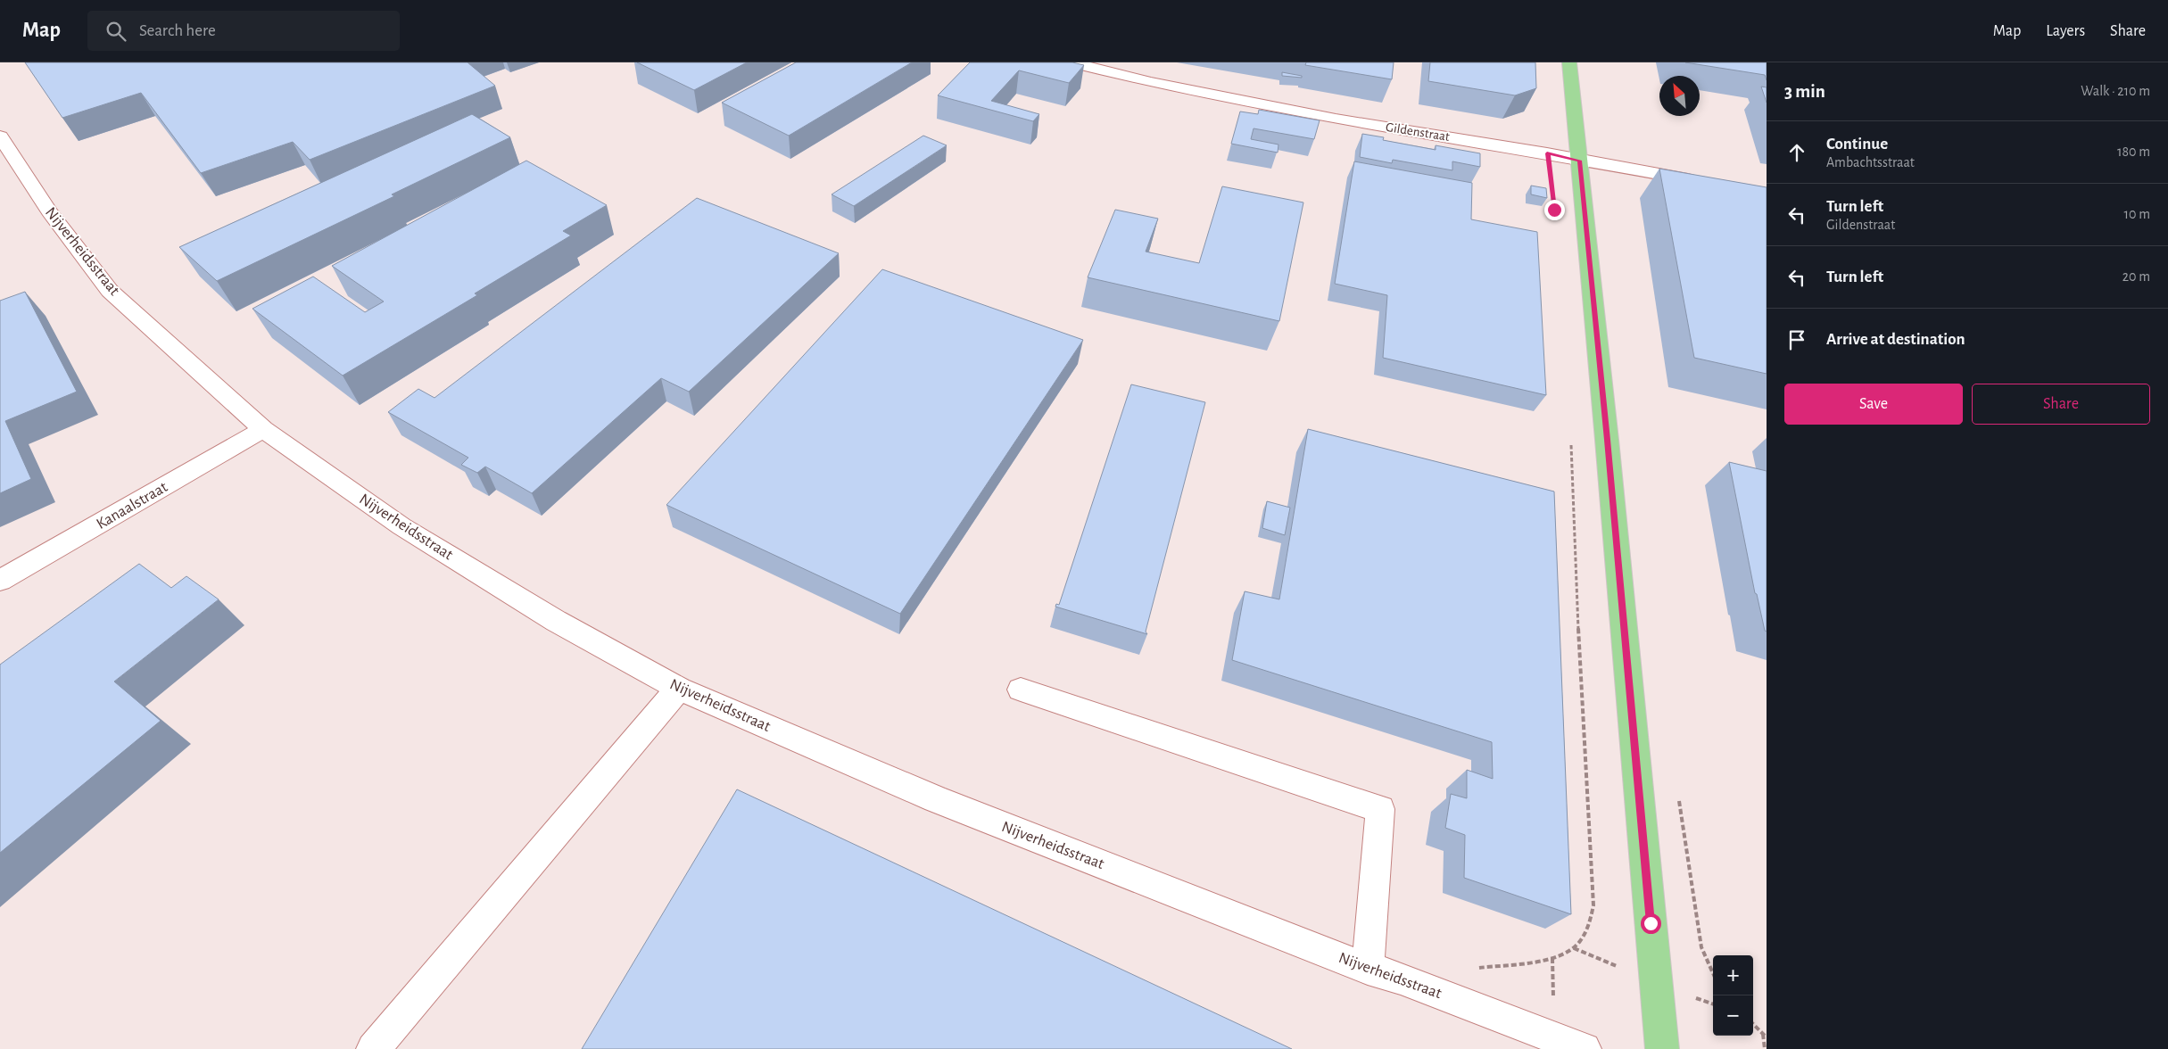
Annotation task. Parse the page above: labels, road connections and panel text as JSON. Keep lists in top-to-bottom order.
{
  "streets": {
    "street": ["Gildenstraat", "Nijverheidsstraat", "Kanaalstraat"]
  },
  "crossings": [
    ["Nijverheidsstraat", "Kanaalstraat"]
  ],
  "north": "top left",
  "page": {
    "header": "Map",
    "search": "Search here",
    "nav": ["Map", "Layers", "Share"],
    "heading": ["3 min", "Walk · 210 m"],
    "list": [
      ["Continue", "Ambachtsstraat", "180 m"],
      ["Turn left", "Gildenstraat", "10 m"],
      ["Turn left", "20 m"],
      "Arrive at destination"
    ],
    "buttons": ["Save", "Share"],
    "map_buttons": ["+", "−"]
  }
}
